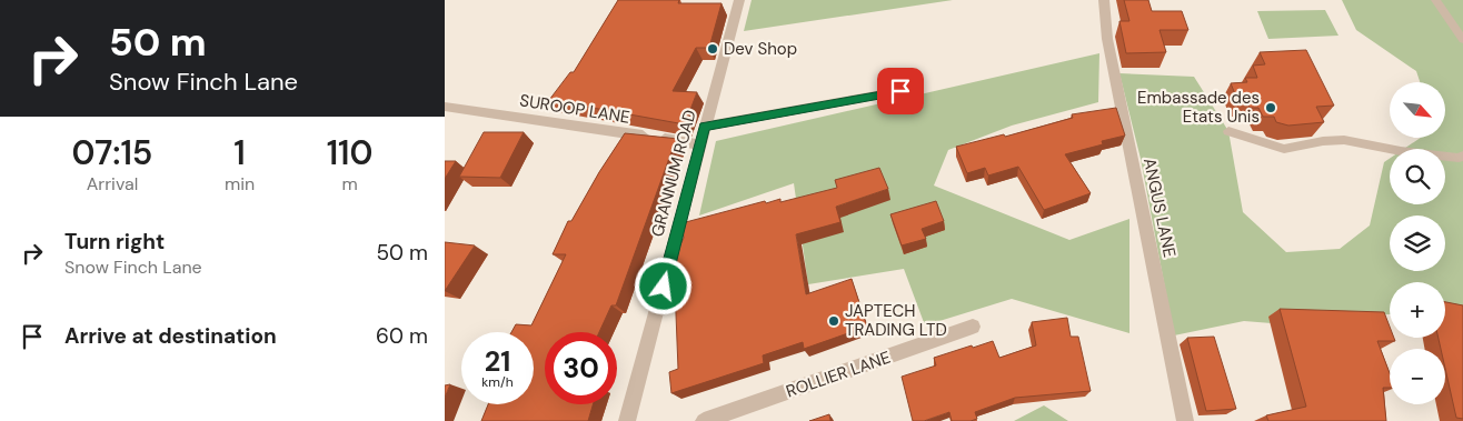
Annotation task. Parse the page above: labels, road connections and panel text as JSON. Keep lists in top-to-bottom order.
{
  "streets": {
    "street": [
      "SUROOP LANE",
      "GRANNUM ROAD",
      "ANGUS LANE",
      "ROLLIER LANE"
    ]
  },
  "crossings": [
    ["SUROOP LANE", "GRANNUM ROAD"]
  ],
  "places": ["Dev Shop", "Embassade des Etats Unis", "JAPTECH TRADING LTD"],
  "north": "bottom right",
  "page": {
    "turn": ["50 m", "Snow Finch Lane"],
    "map_buttons": ["+", "−"],
    "eta": [
      "07:15",
      "Arrival",
      "1",
      "min",
      "110",
      "m"
    ],
    "list": [
      {
        "name": "Turn right",
        "note": "Snow Finch Lane",
        "value": "50 m"
      },
      {
        "name": "Arrive at destination",
        "value": "60 m"
      }
    ],
    "speed": "21 km/h",
    "limit": "30"
  }
}
